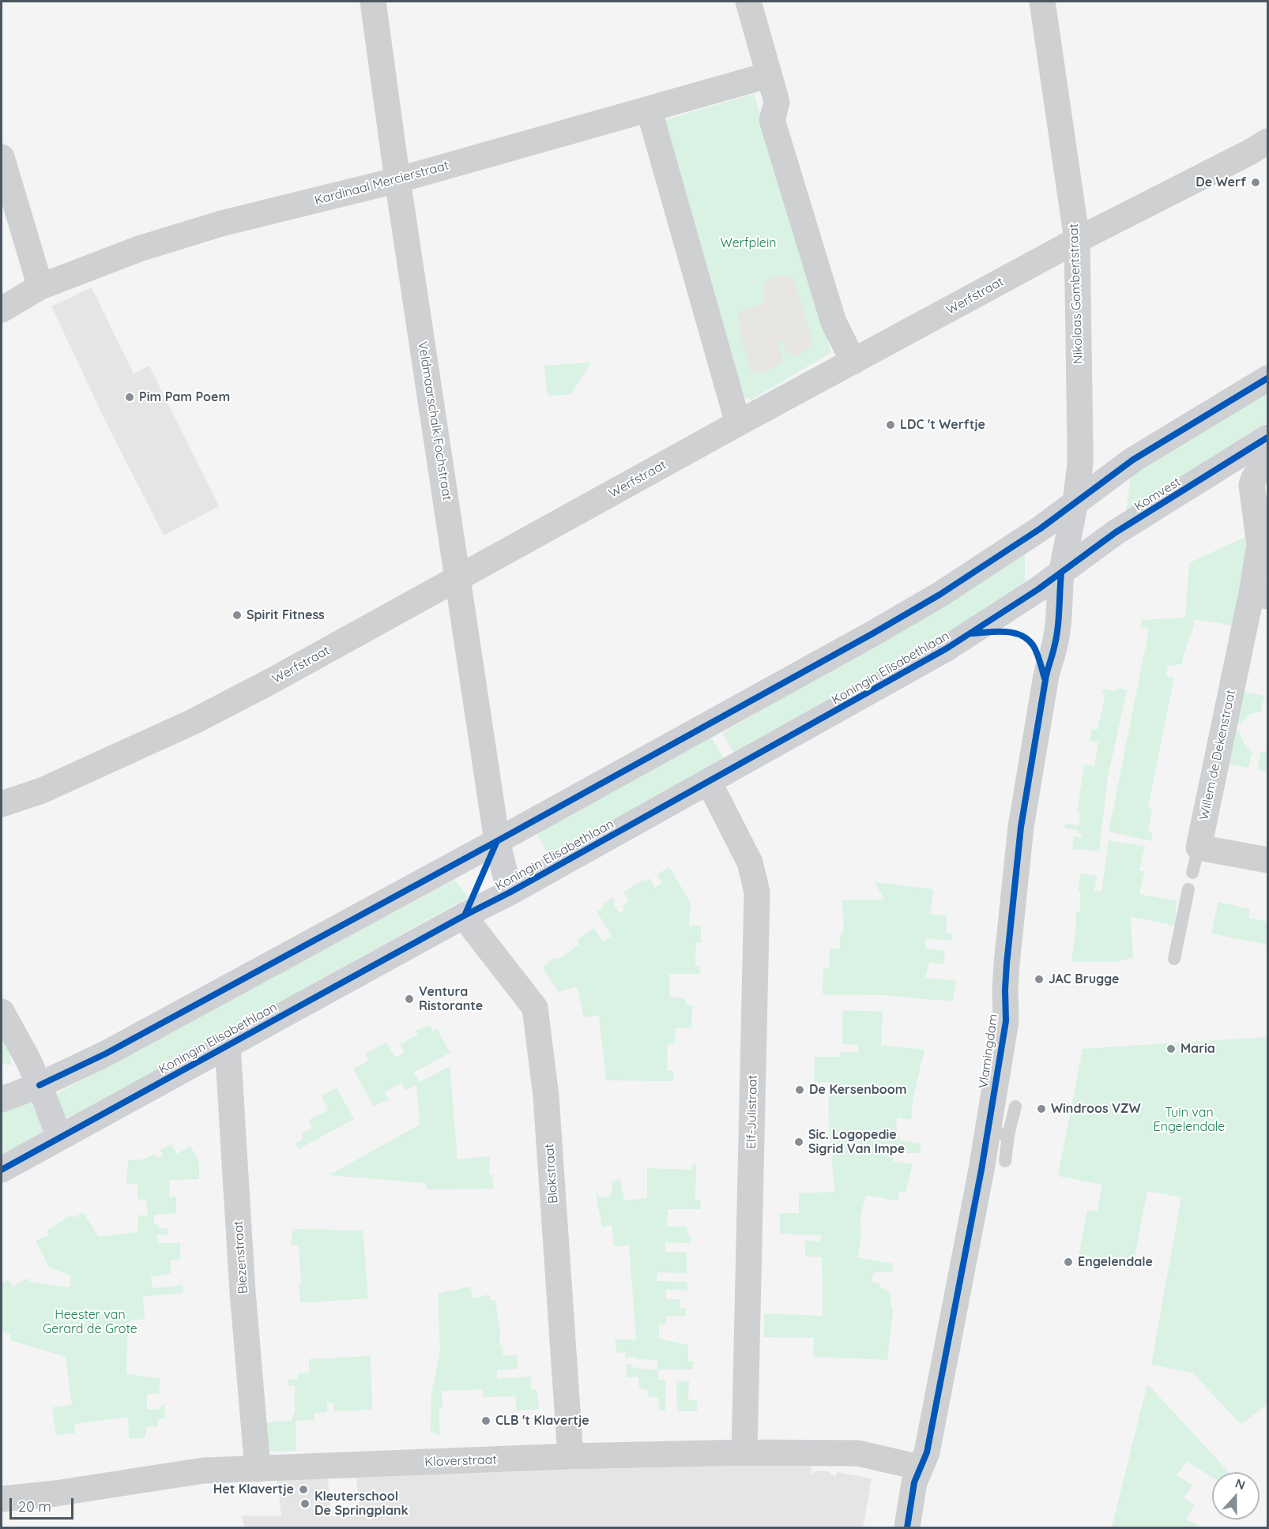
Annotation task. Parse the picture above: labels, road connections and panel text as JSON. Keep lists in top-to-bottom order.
{
  "streets": {
    "main road": ["Komvest", "Koningin Elisabethlaan"],
    "street": [
      "Kardinaal Mercierstraat",
      "Nikolaas Gombertstraat",
      "Werfstraat",
      "Veldmaarschalk Fochstraat",
      "Willem de Dekenstraat",
      "Vlamingdam",
      "Elf-Julistraat",
      "Blokstraat",
      "Biezenstraat",
      "Klaverstraat"
    ]
  },
  "crossings": [
    ["Kardinaal Mercierstraat", "Veldmaarschalk Fochstraat"],
    ["Nikolaas Gombertstraat", "Werfstraat"],
    ["Werfstraat", "Veldmaarschalk Fochstraat"],
    ["Komvest", "Koningin Elisabethlaan"],
    ["Komvest", "Willem de Dekenstraat"],
    ["Komvest", "Vlamingdam"],
    ["Koningin Elisabethlaan", "Vlamingdam"],
    ["Koningin Elisabethlaan", "Elf-Julistraat"],
    ["Koningin Elisabethlaan", "Blokstraat"],
    ["Koningin Elisabethlaan", "Biezenstraat"],
    ["Vlamingdam", "Klaverstraat"],
    ["Elf-Julistraat", "Klaverstraat"],
    ["Blokstraat", "Klaverstraat"],
    ["Biezenstraat", "Klaverstraat"]
  ],
  "parks": ["Werfplein", "Tuin van Engelendale", "Heester van Gerard de Grote"],
  "places": [
    "De Werf",
    "Pim Pam Poem",
    "LDC 't Werftje",
    "Spirit Fitness",
    "JAC Brugge",
    "Ventura Ristorante",
    "Maria",
    "De Kersenboom",
    "Windroos VZW",
    "Sic. Logopedie Sigrid Van Impe",
    "Engelendale",
    "CLB 't Klavertje",
    "Het Klavertje",
    "Kleuterschool De Springplank"
  ],
  "scale_bar": "20 m",
  "north": "top"
}
